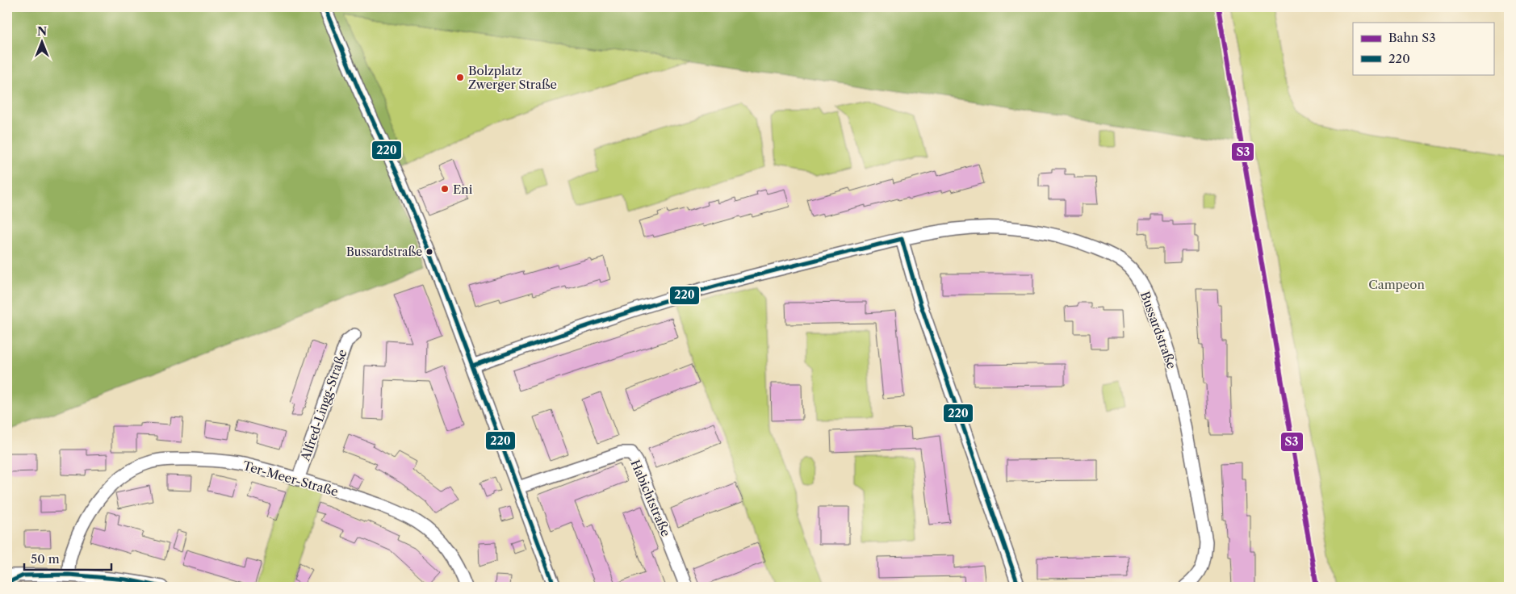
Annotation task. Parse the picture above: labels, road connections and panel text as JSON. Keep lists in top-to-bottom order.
{
  "streets": {
    "street": [
      "Bussardstraße",
      "Alfred-Lingg-Straße",
      "Ter-Meer-Straße",
      "Habichtstraße"
    ]
  },
  "crossings": [
    ["Alfred-Lingg-Straße", "Ter-Meer-Straße"]
  ],
  "parks": ["Campeon"],
  "places": ["Bolzplatz Zwerger Straße", "Eni", "Bussardstraße"],
  "lines": ["rail line S3", "transit line 220"],
  "legend": ["Bahn S3", "220"],
  "scale_bar": "50 m",
  "north": "top"
}
